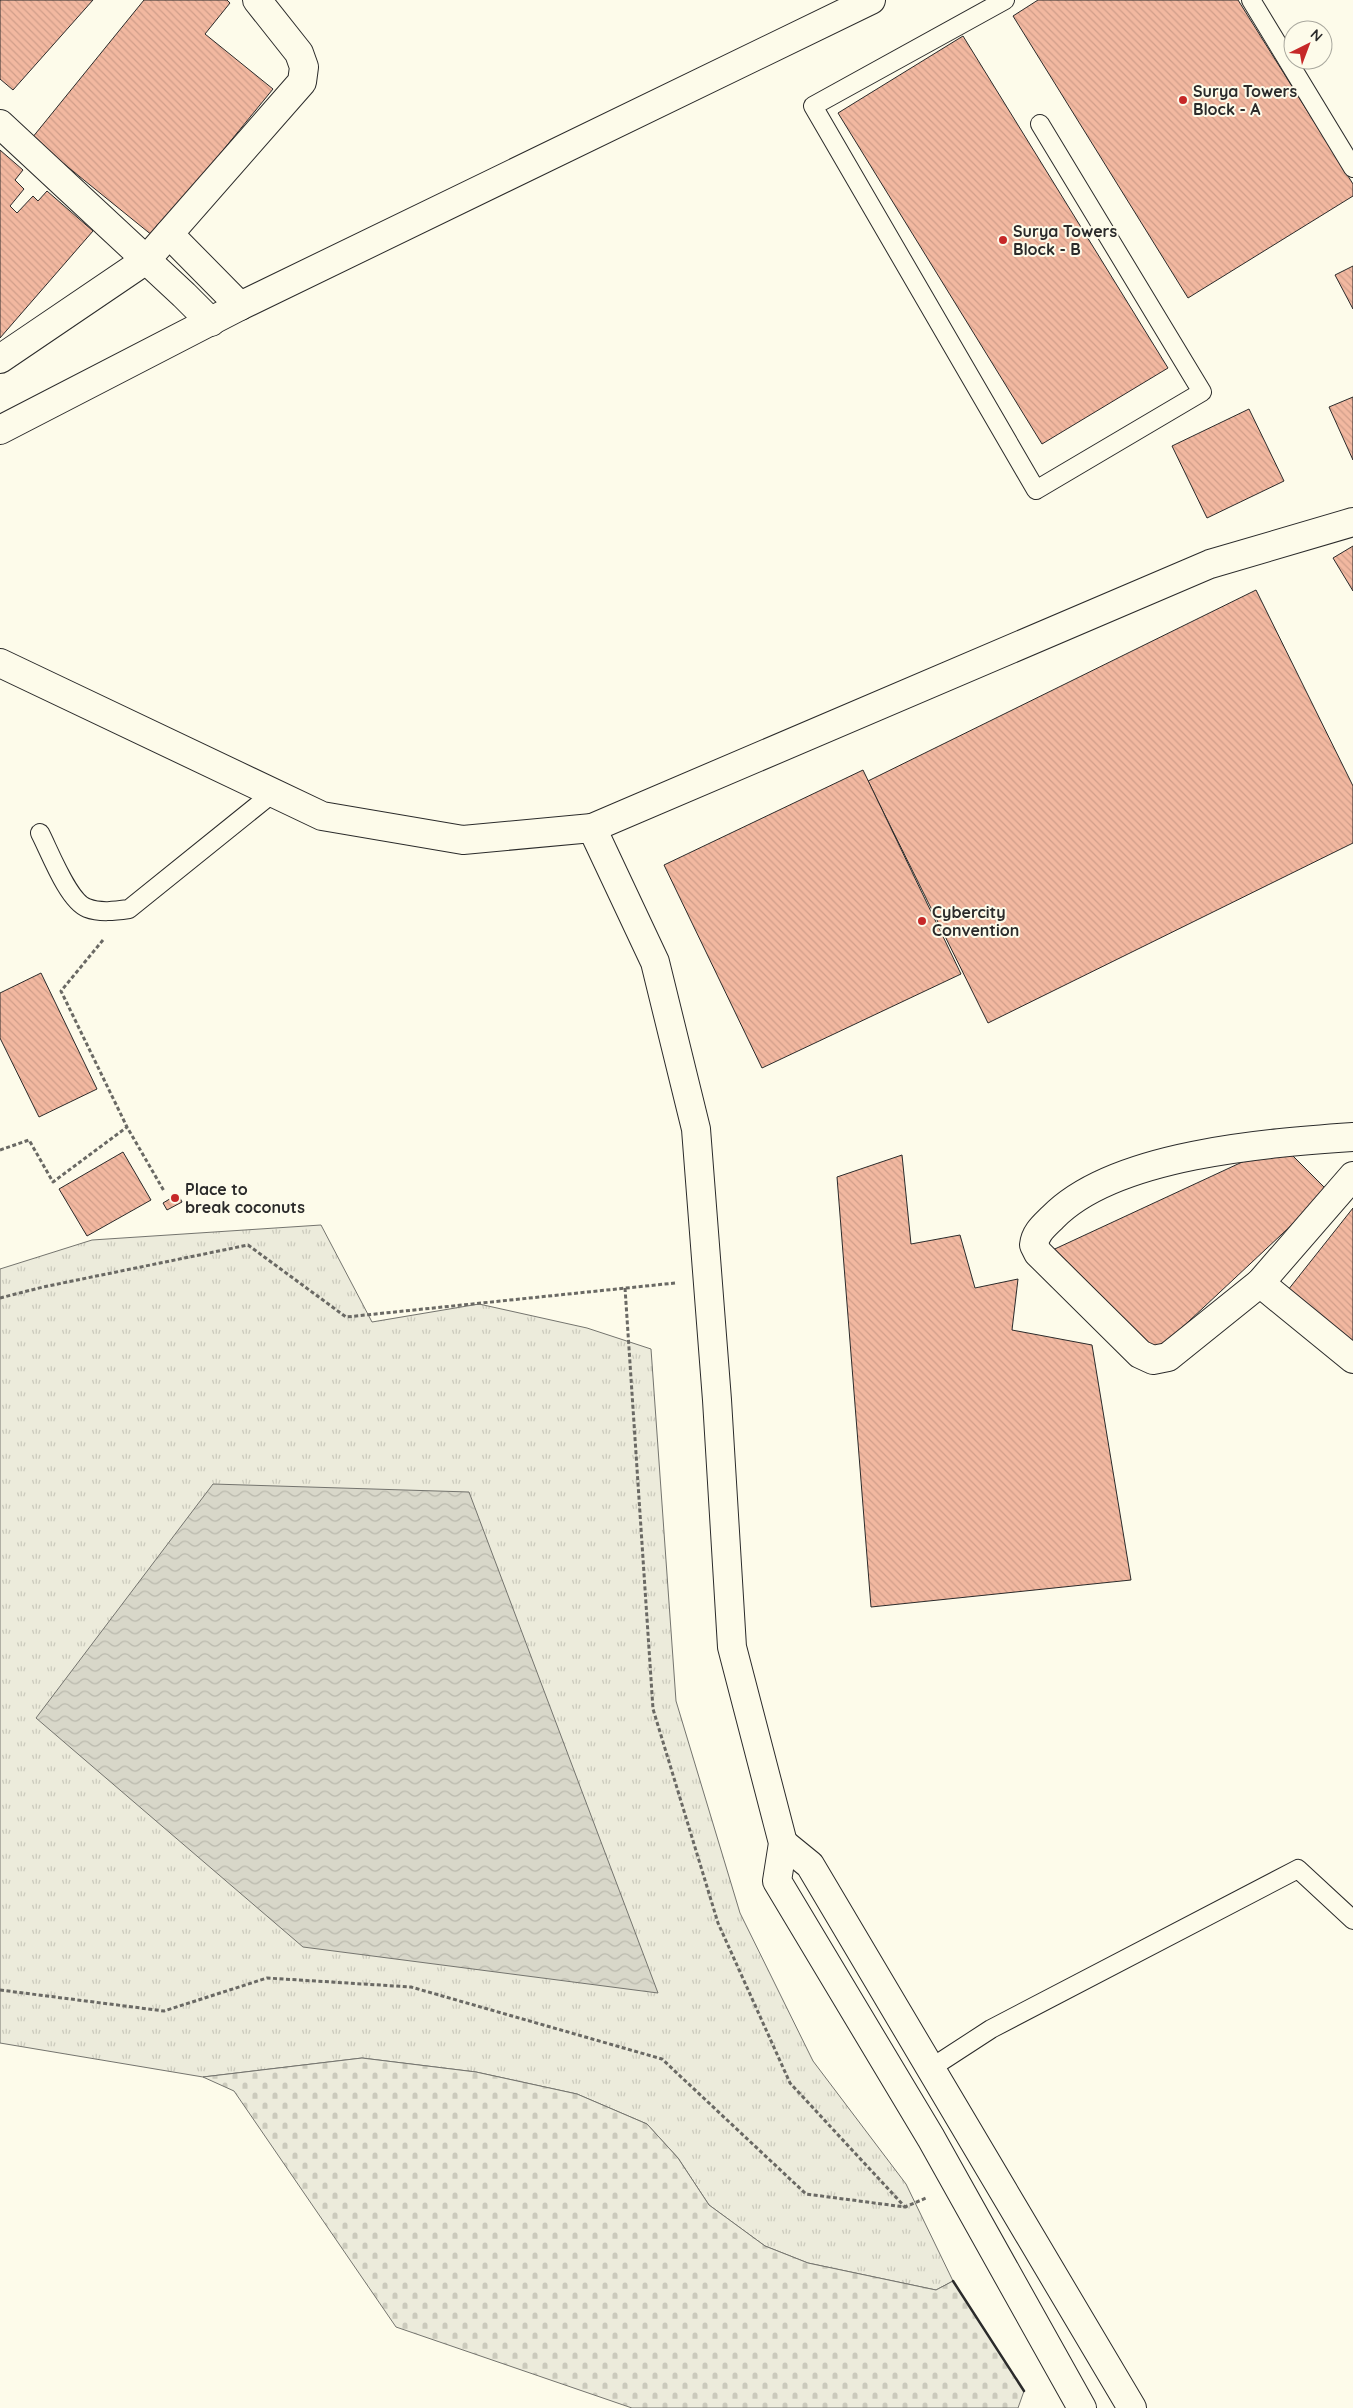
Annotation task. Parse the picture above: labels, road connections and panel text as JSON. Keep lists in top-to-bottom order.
{
  "places": [
    "Surya Towers Block - A",
    "Surya Towers Block - B",
    "Cybercity Convention",
    "Place to break coconuts"
  ],
  "north": "top right"
}
